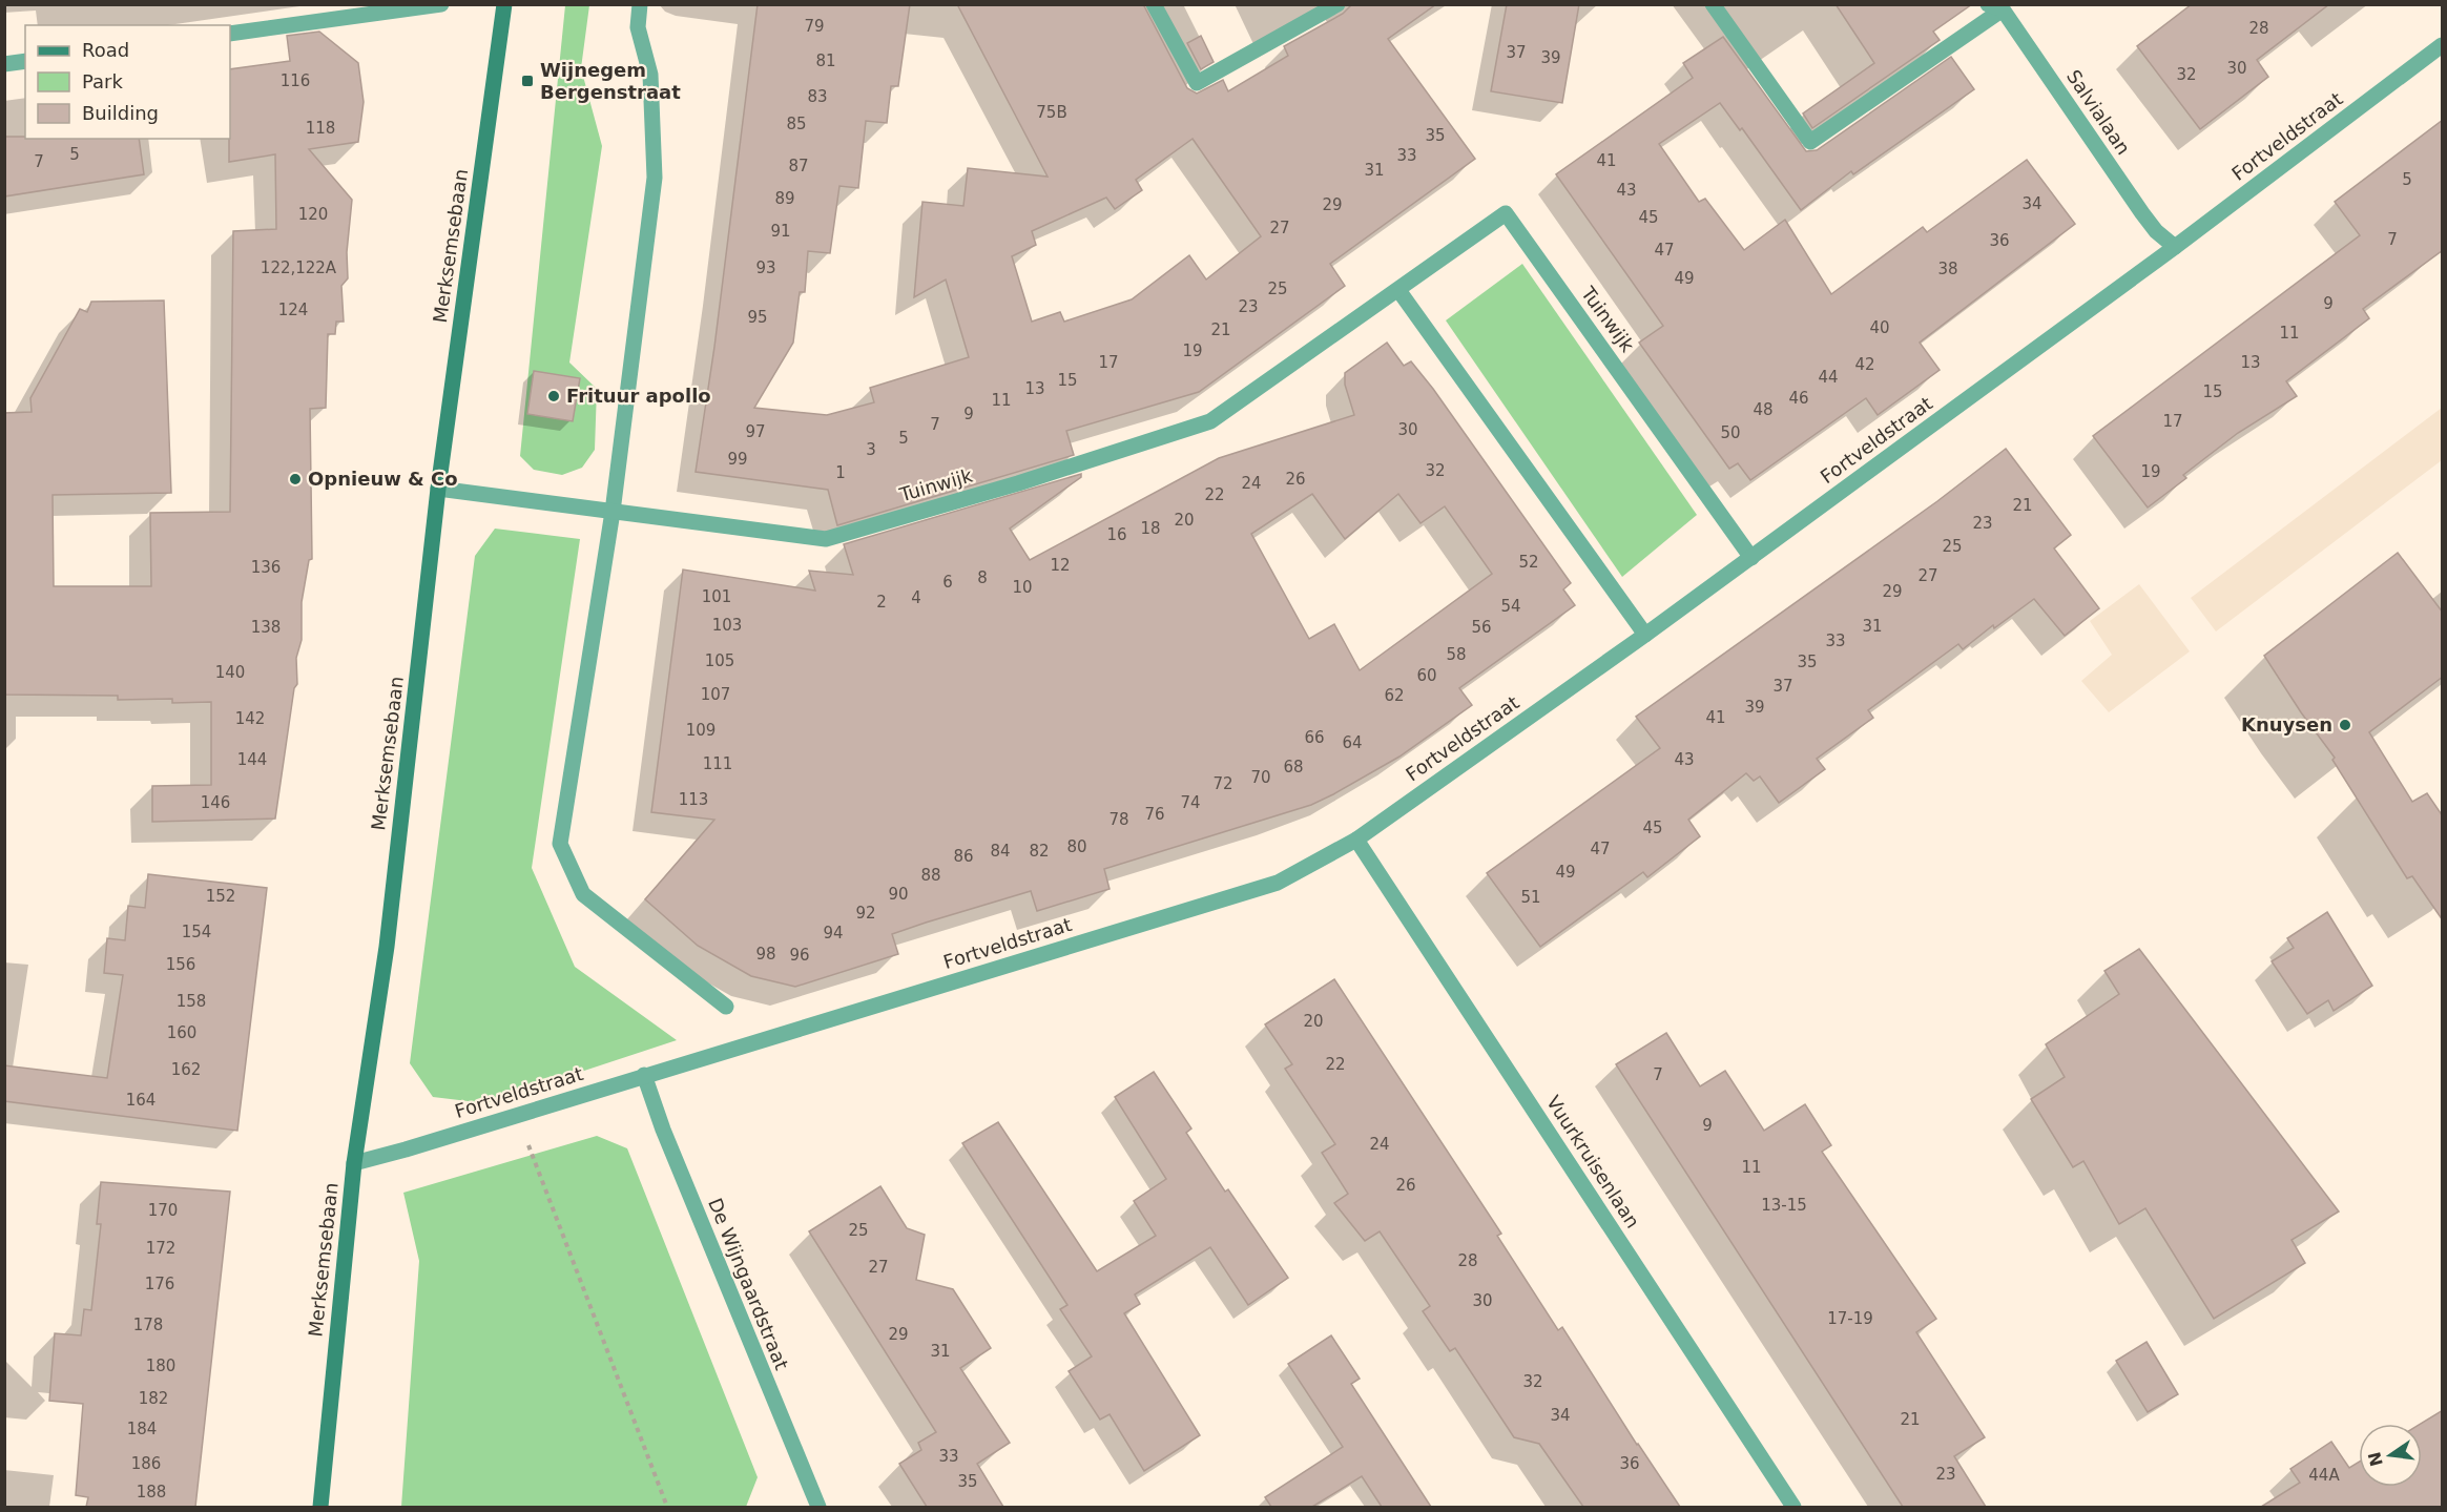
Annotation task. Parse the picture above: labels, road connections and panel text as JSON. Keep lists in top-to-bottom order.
{
  "streets": {
    "main road": ["Merksemsebaan"],
    "street": [
      "Salvialaan",
      "Fortveldstraat",
      "Tuinwijk",
      "Vuurkruisenlaan",
      "De Wijngaardstraat"
    ]
  },
  "crossings": [
    ["Salvialaan", "Fortveldstraat"],
    ["Fortveldstraat", "Merksemsebaan"],
    ["Fortveldstraat", "Tuinwijk"],
    ["Fortveldstraat", "Vuurkruisenlaan"],
    ["Fortveldstraat", "De Wijngaardstraat"],
    ["Merksemsebaan", "Tuinwijk"]
  ],
  "places": {
    "transit": ["Wijnegem Bergenstraat"],
    "other": ["Frituur apollo", "Opnieuw & Co", "Knuysen"]
  },
  "house_numbers": [
    "79",
    "28",
    "37",
    "39",
    "81",
    "30",
    "32",
    "116",
    "83",
    "75B",
    "85",
    "118",
    "35",
    "5",
    "33",
    "41",
    "7",
    "87",
    "31",
    "5",
    "43",
    "89",
    "34",
    "29",
    "120",
    "45",
    "27",
    "91",
    "7",
    "36",
    "47",
    "122,122A",
    "93",
    "38",
    "49",
    "25",
    "9",
    "23",
    "124",
    "95",
    "40",
    "21",
    "11",
    "19",
    "17",
    "13",
    "42",
    "44",
    "15",
    "13",
    "15",
    "46",
    "11",
    "48",
    "9",
    "17",
    "7",
    "30",
    "97",
    "50",
    "5",
    "3",
    "99",
    "32",
    "19",
    "1",
    "26",
    "24",
    "22",
    "21",
    "20",
    "23",
    "18",
    "16",
    "25",
    "52",
    "12",
    "136",
    "27",
    "8",
    "6",
    "10",
    "29",
    "101",
    "4",
    "2",
    "54",
    "103",
    "31",
    "138",
    "56",
    "33",
    "58",
    "105",
    "35",
    "140",
    "60",
    "37",
    "107",
    "62",
    "39",
    "41",
    "142",
    "109",
    "66",
    "64",
    "144",
    "43",
    "111",
    "68",
    "70",
    "72",
    "113",
    "146",
    "74",
    "76",
    "78",
    "45",
    "80",
    "47",
    "84",
    "82",
    "86",
    "49",
    "88",
    "90",
    "152",
    "51",
    "92",
    "154",
    "94",
    "98",
    "96",
    "156",
    "158",
    "20",
    "160",
    "22",
    "162",
    "7",
    "164",
    "9",
    "24",
    "11",
    "26",
    "13-15",
    "170",
    "25",
    "172",
    "28",
    "27",
    "176",
    "30",
    "17-19",
    "178",
    "29",
    "31",
    "180",
    "32",
    "182",
    "34",
    "21",
    "184",
    "33",
    "186",
    "36",
    "23",
    "44A",
    "35",
    "188"
  ],
  "legend": ["Road", "Park", "Building"],
  "north": "left"
}
